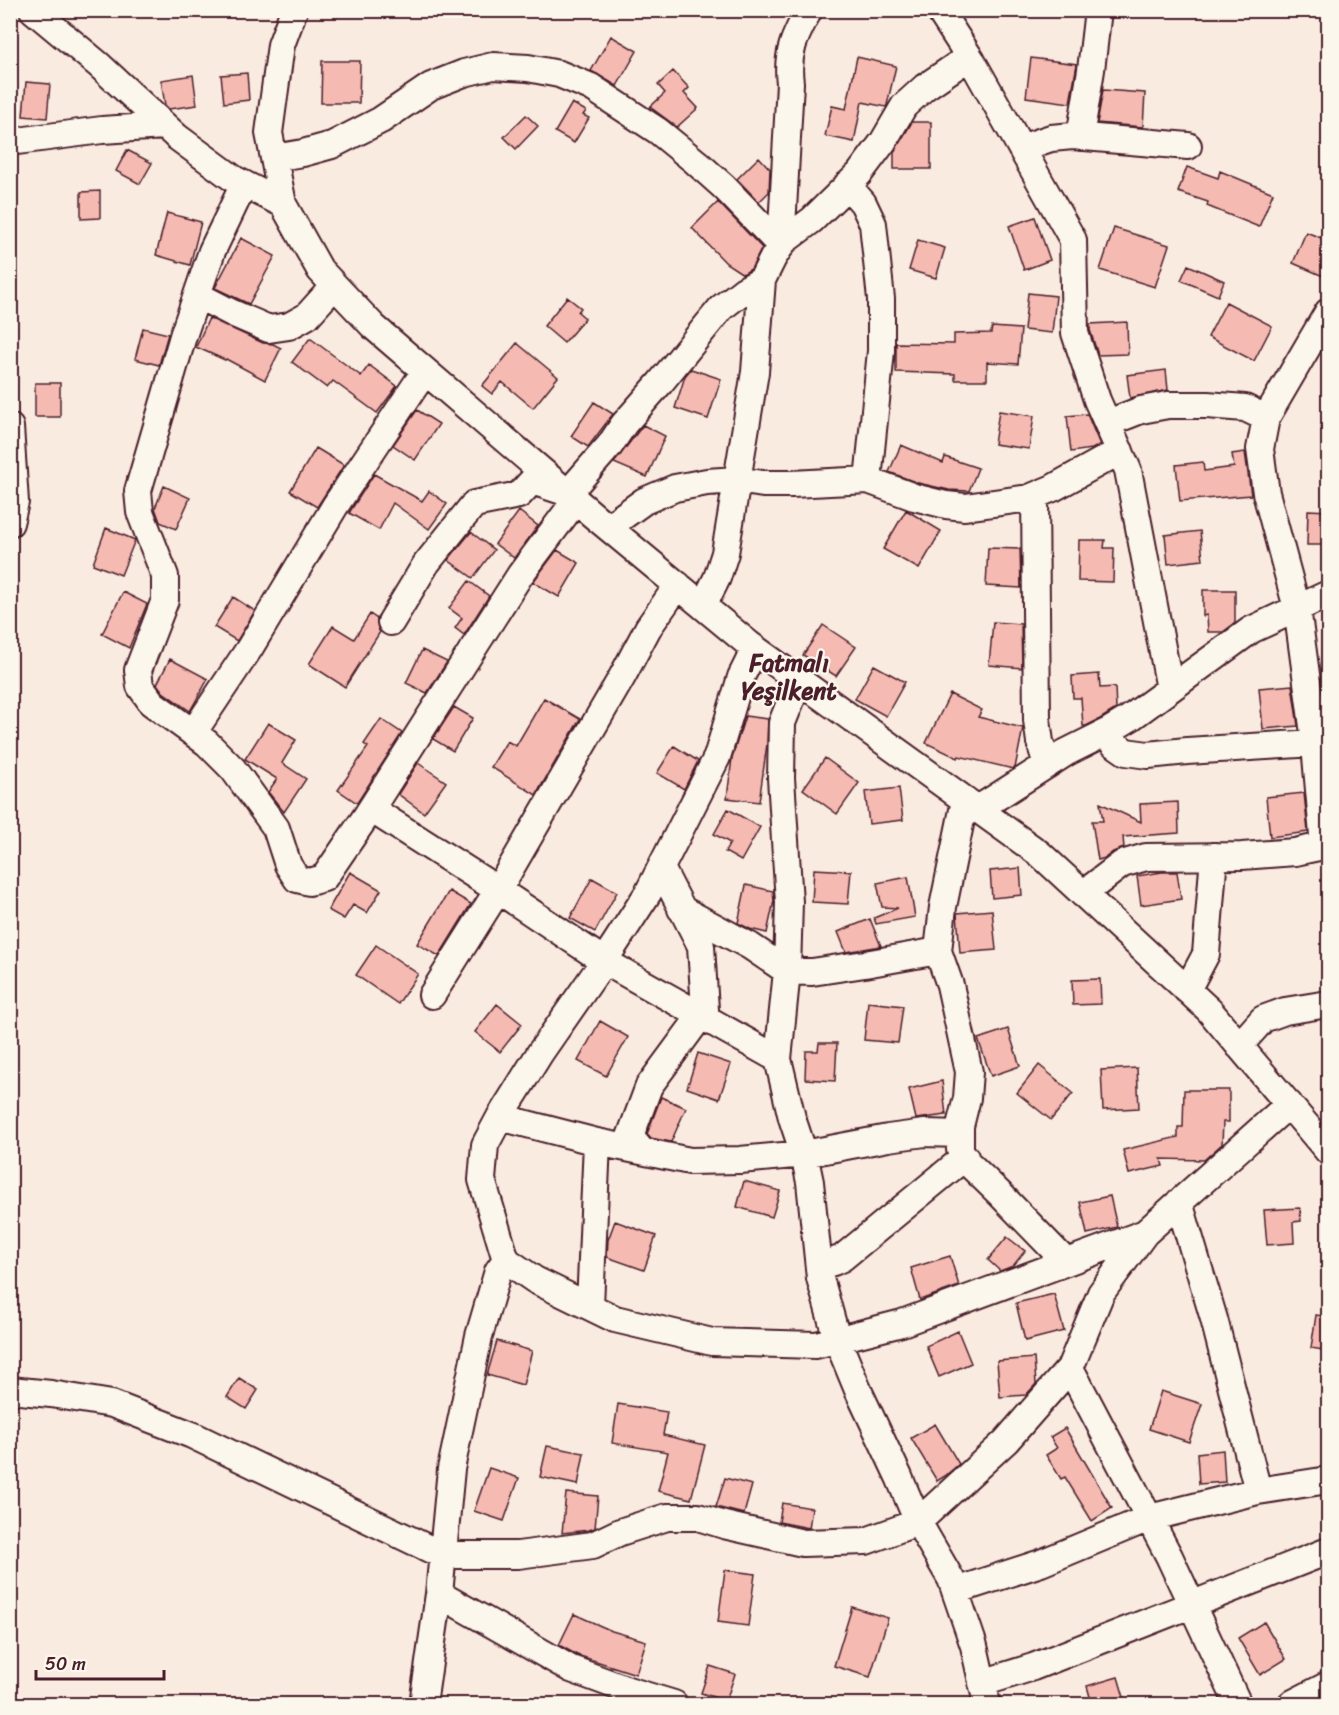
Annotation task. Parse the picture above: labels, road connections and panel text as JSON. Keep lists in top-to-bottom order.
{
  "districts": ["Fatmalı Yeşilkent"],
  "scale_bar": "50 m"
}
